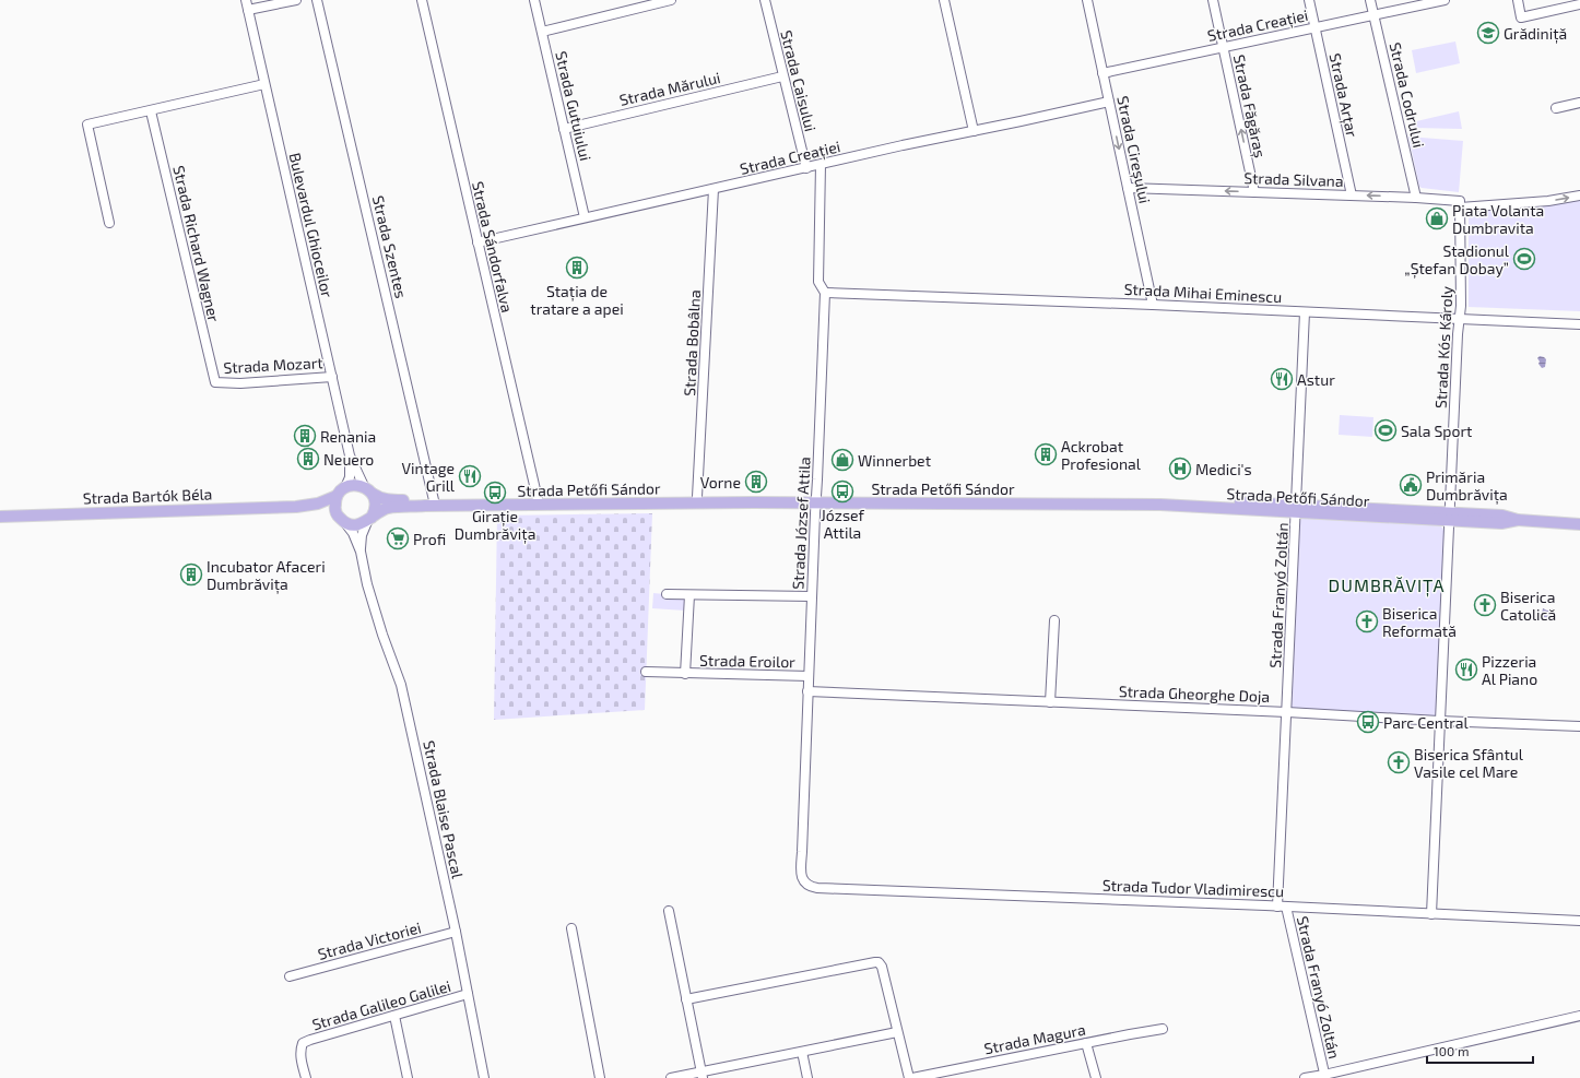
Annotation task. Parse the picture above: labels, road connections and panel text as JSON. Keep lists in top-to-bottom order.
{
  "streets": {
    "main road": ["Strada Petőfi Sándor", "Strada Bartók Béla"],
    "street": [
      "Strada Creației",
      "Strada Caisului",
      "Strada Mărului",
      "Strada Arțar",
      "Strada Codrului",
      "Strada Gutuiului",
      "Strada Făgăraș",
      "Strada Cireșului",
      "Strada Silvana",
      "Bulevardul Ghioceilor",
      "Strada Richard Wagner",
      "Strada Szentes",
      "Strada Sándorfalva",
      "Strada Mihai Eminescu",
      "Strada Bobâlna",
      "Strada Kós Károly",
      "Strada Mozart",
      "Strada József Attila",
      "Strada Franyó Zoltán",
      "Strada Eroilor",
      "Strada Gheorghe Doja",
      "Strada Blaise Pascal",
      "Strada Tudor Vladimirescu",
      "Strada Victoriei",
      "Strada Galileo Galilei",
      "Strada Magura"
    ]
  },
  "crossings": [
    ["Strada Creației", "Strada Caisului"],
    ["Strada Creației", "Strada Arțar"],
    ["Strada Creației", "Strada Codrului"],
    ["Strada Creației", "Strada Gutuiului"],
    ["Strada Creației", "Strada Făgăraș"],
    ["Strada Creației", "Strada Cireșului"],
    ["Strada Creației", "Strada Sándorfalva"],
    ["Strada Creației", "Strada Bobâlna"],
    ["Strada Creației", "Strada József Attila"],
    ["Strada Caisului", "Strada Mărului"],
    ["Strada Mărului", "Strada Gutuiului"],
    ["Strada Arțar", "Strada Silvana"],
    ["Strada Codrului", "Strada Silvana"],
    ["Strada Făgăraș", "Strada Silvana"],
    ["Strada Cireșului", "Strada Silvana"],
    ["Strada Cireșului", "Strada Mihai Eminescu"],
    ["Strada Silvana", "Strada Kós Károly"],
    ["Bulevardul Ghioceilor", "Strada Mozart"],
    ["Bulevardul Ghioceilor", "Strada Petőfi Sándor"],
    ["Bulevardul Ghioceilor", "Strada Bartók Béla"],
    ["Bulevardul Ghioceilor", "Strada Blaise Pascal"],
    ["Strada Richard Wagner", "Strada Mozart"],
    ["Strada Szentes", "Strada Petőfi Sándor"],
    ["Strada Sándorfalva", "Strada Petőfi Sándor"],
    ["Strada Mihai Eminescu", "Strada Kós Károly"],
    ["Strada Mihai Eminescu", "Strada József Attila"],
    ["Strada Mihai Eminescu", "Strada Franyó Zoltán"],
    ["Strada Bobâlna", "Strada Petőfi Sándor"],
    ["Strada Kós Károly", "Strada Petőfi Sándor"],
    ["Strada Kós Károly", "Strada Gheorghe Doja"],
    ["Strada Kós Károly", "Strada Tudor Vladimirescu"],
    ["Strada Petőfi Sándor", "Strada Bartók Béla"],
    ["Strada Petőfi Sándor", "Strada József Attila"],
    ["Strada Petőfi Sándor", "Strada Franyó Zoltán"],
    ["Strada Petőfi Sándor", "Strada Blaise Pascal"],
    ["Strada Bartók Béla", "Strada Blaise Pascal"],
    ["Strada József Attila", "Strada Eroilor"],
    ["Strada József Attila", "Strada Gheorghe Doja"],
    ["Strada József Attila", "Strada Tudor Vladimirescu"],
    ["Strada Franyó Zoltán", "Strada Gheorghe Doja"],
    ["Strada Franyó Zoltán", "Strada Tudor Vladimirescu"],
    ["Strada Blaise Pascal", "Strada Victoriei"],
    ["Strada Blaise Pascal", "Strada Galileo Galilei"]
  ],
  "one_way": ["Strada Făgăraș"],
  "districts": ["DUMBRĂVIȚA"],
  "places": {
    "school or university": ["Grădiniță"],
    "shop": ["Piata Volanta Dumbravita", "Winnerbet"],
    "sports": ["Stadionul „Ștefan Dobay”", "Sala Sport"],
    "building": [
      "Stația de tratare a apei",
      "Renania",
      "Ackrobat Profesional",
      "Neuero",
      "Vorne",
      "Incubator Afaceri Dumbrăvița"
    ],
    "restaurant": ["Astur", "Vintage Grill", "Pizzeria Al Piano"],
    "hospital": ["Medici's"],
    "public building": ["Primăria Dumbrăvița"],
    "bus stop": ["József Attila", "Girație Dumbrăvița", "Parc Central"],
    "supermarket": ["Profi"],
    "church": ["Biserica Catolică", "Biserica Reformată", "Biserica Sfântul Vasile cel Mare"]
  },
  "scale_bar": "100 m"
}
